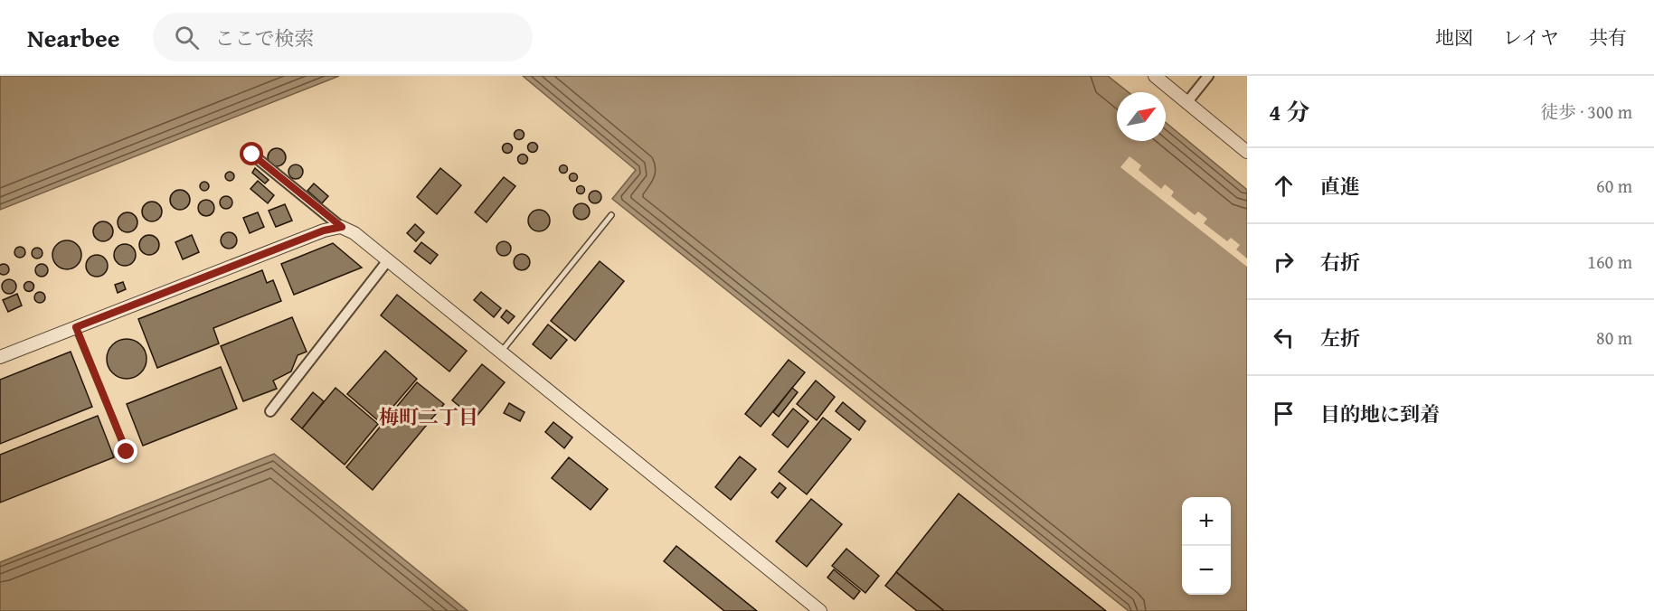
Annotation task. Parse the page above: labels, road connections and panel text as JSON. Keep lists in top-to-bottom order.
{
  "districts": ["梅町二丁目"],
  "north": "top right",
  "page": {
    "header": "Nearbee",
    "search": "ここで検索",
    "nav": ["地図", "レイヤ", "共有"],
    "heading": ["4 分", "徒歩 · 300 m"],
    "list": [
      ["直進", "60 m"],
      ["右折", "160 m"],
      ["左折", "80 m"],
      "目的地に到着"
    ],
    "map_buttons": ["+", "−"]
  }
}
